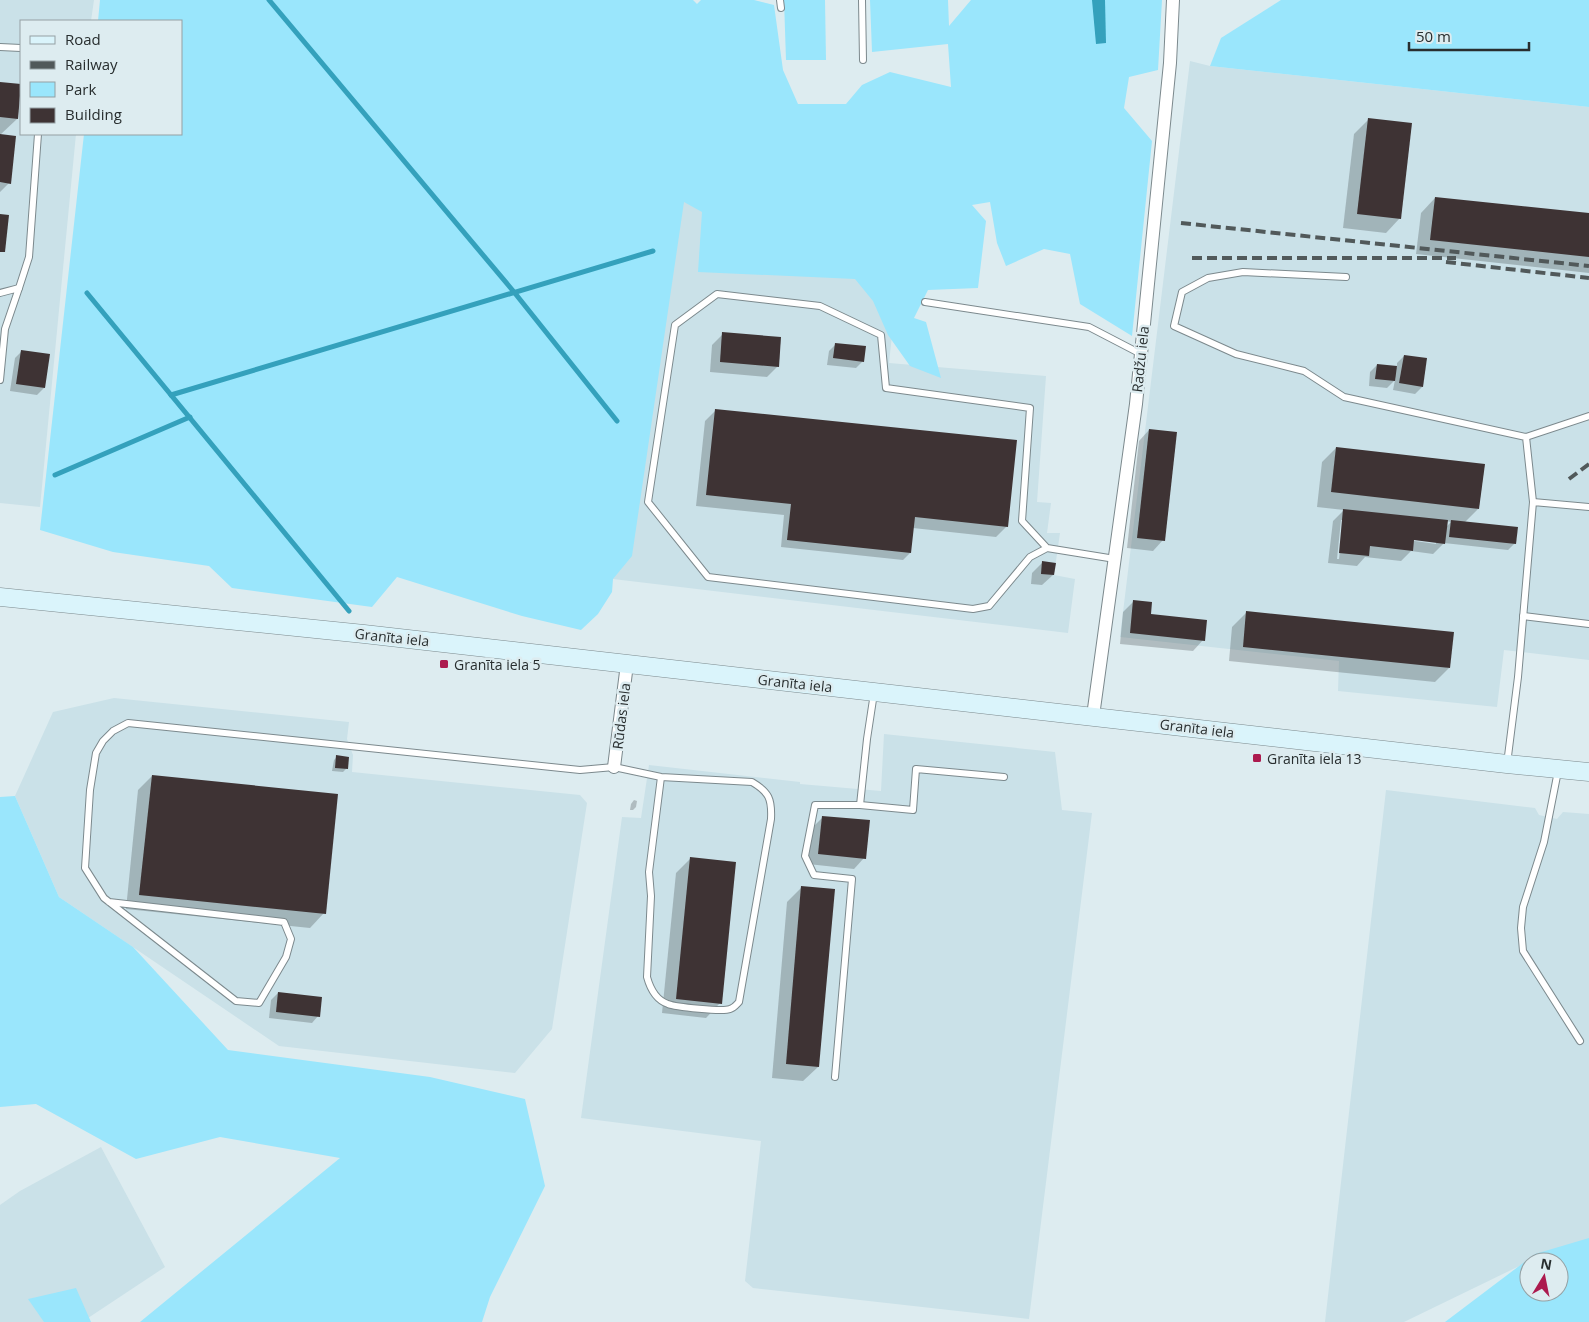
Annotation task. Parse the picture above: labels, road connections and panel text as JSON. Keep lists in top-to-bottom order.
{
  "streets": {
    "main road": ["Granīta iela"],
    "street": ["Radžu iela", "Rūdas iela"]
  },
  "crossings": [
    ["Radžu iela", "Granīta iela"],
    ["Granīta iela", "Rūdas iela"]
  ],
  "places": {
    "transit": ["Granīta iela 5", "Granīta iela 13"]
  },
  "legend": [
    "Road",
    "Railway",
    "Park",
    "Building"
  ],
  "scale_bar": "50 m",
  "north": "top"
}
